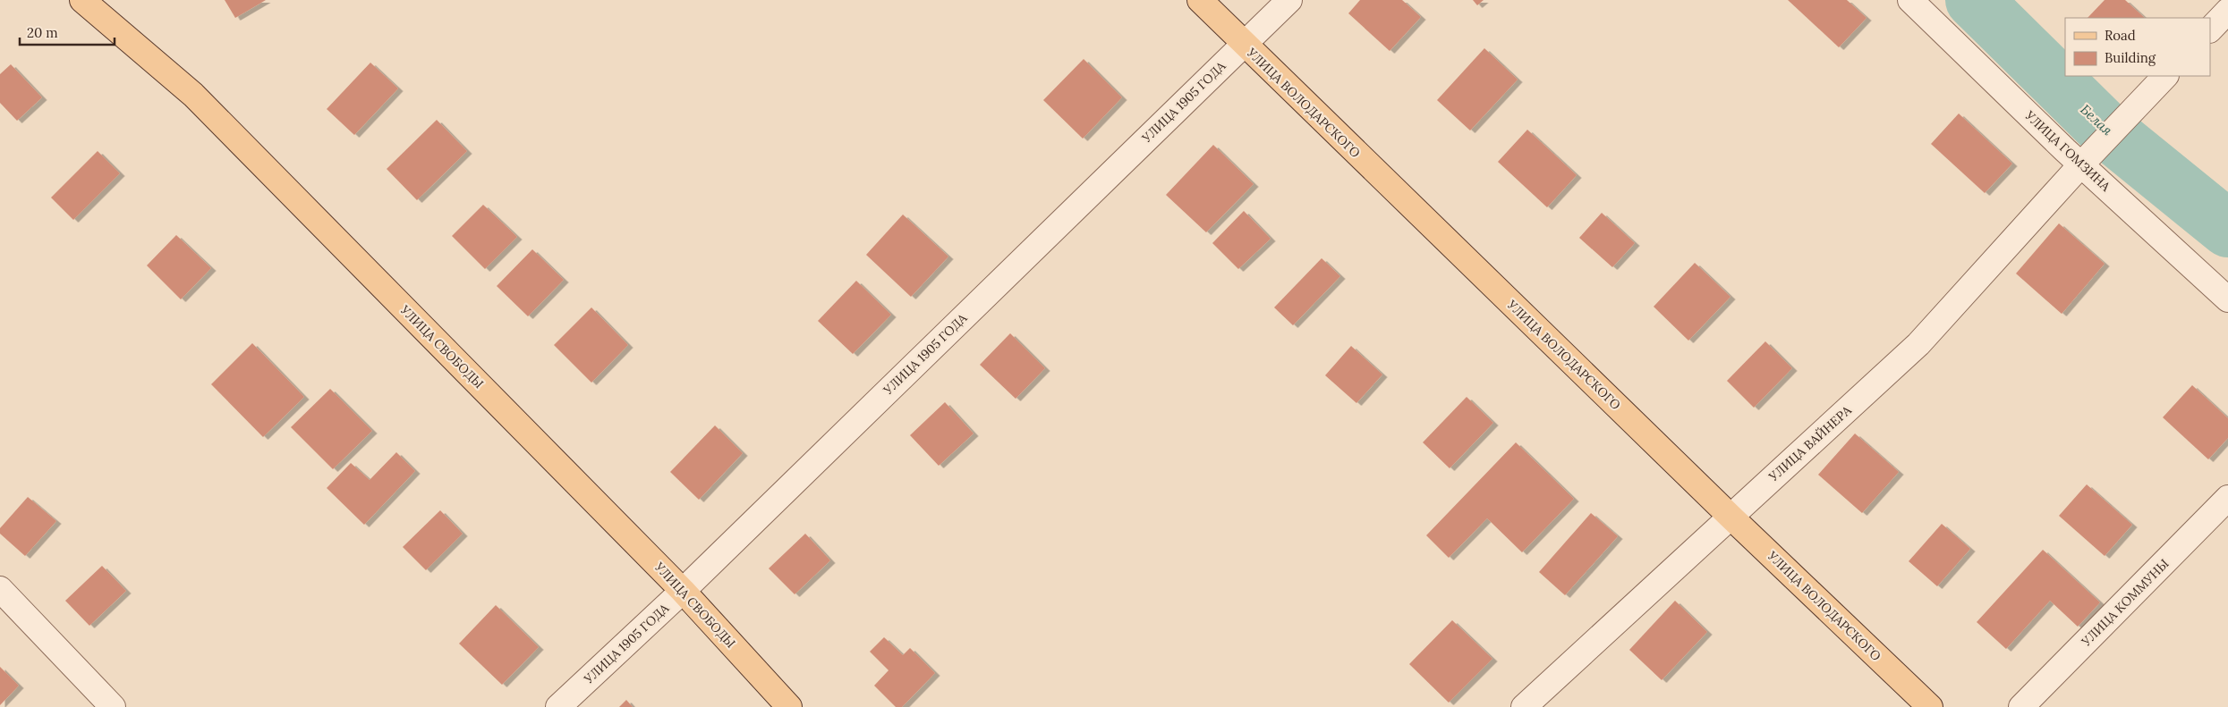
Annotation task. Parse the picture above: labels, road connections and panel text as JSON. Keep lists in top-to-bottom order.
{
  "streets": {
    "main road": ["УЛИЦА ВОЛОДАРСКОГО", "УЛИЦА СВОБОДЫ"],
    "street": [
      "УЛИЦА 1905 ГОДА",
      "УЛИЦА ГОМЗИНА",
      "УЛИЦА ВАЙНЕРА",
      "УЛИЦА КОММУНЫ"
    ]
  },
  "crossings": [
    ["УЛИЦА 1905 ГОДА", "УЛИЦА ВОЛОДАРСКОГО"],
    ["УЛИЦА 1905 ГОДА", "УЛИЦА СВОБОДЫ"],
    ["УЛИЦА ВОЛОДАРСКОГО", "УЛИЦА ВАЙНЕРА"],
    ["УЛИЦА ГОМЗИНА", "УЛИЦА ВАЙНЕРА"]
  ],
  "water": ["Белая"],
  "legend": ["Road", "Building"],
  "scale_bar": "20 m"
}
